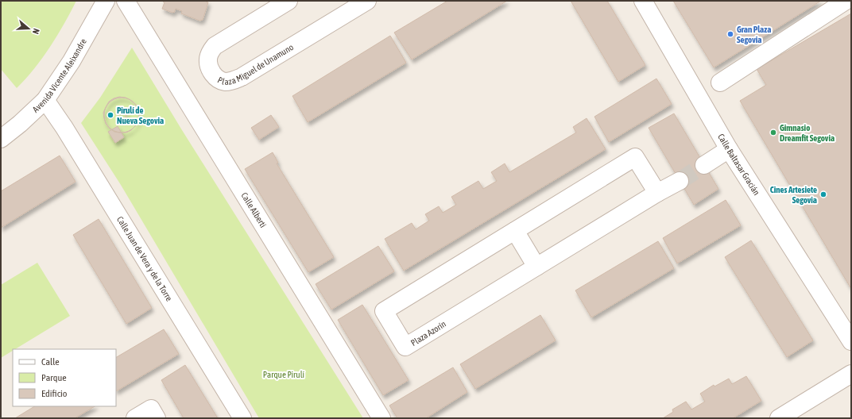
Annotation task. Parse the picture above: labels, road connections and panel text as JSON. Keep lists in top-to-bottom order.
{
  "streets": {
    "street": [
      "Plaza Miguel de Unamuno",
      "Avenida Vicente Aleixandre",
      "Calle Baltasar Gracián",
      "Calle Alberti",
      "Calle Juan de Vera y de la Torre",
      "Plaza Azorín"
    ]
  },
  "crossings": [
    ["Avenida Vicente Aleixandre", "Calle Juan de Vera y de la Torre"]
  ],
  "parks": ["Parque Pirulí"],
  "places": [
    "Gran Plaza Segovia",
    "Pirulí de Nueva Segovia",
    "Gimnasio Dreamfit Segovia",
    "Cines Artesiete Segovia"
  ],
  "legend": ["Calle", "Parque", "Edificio"],
  "north": "right"
}
